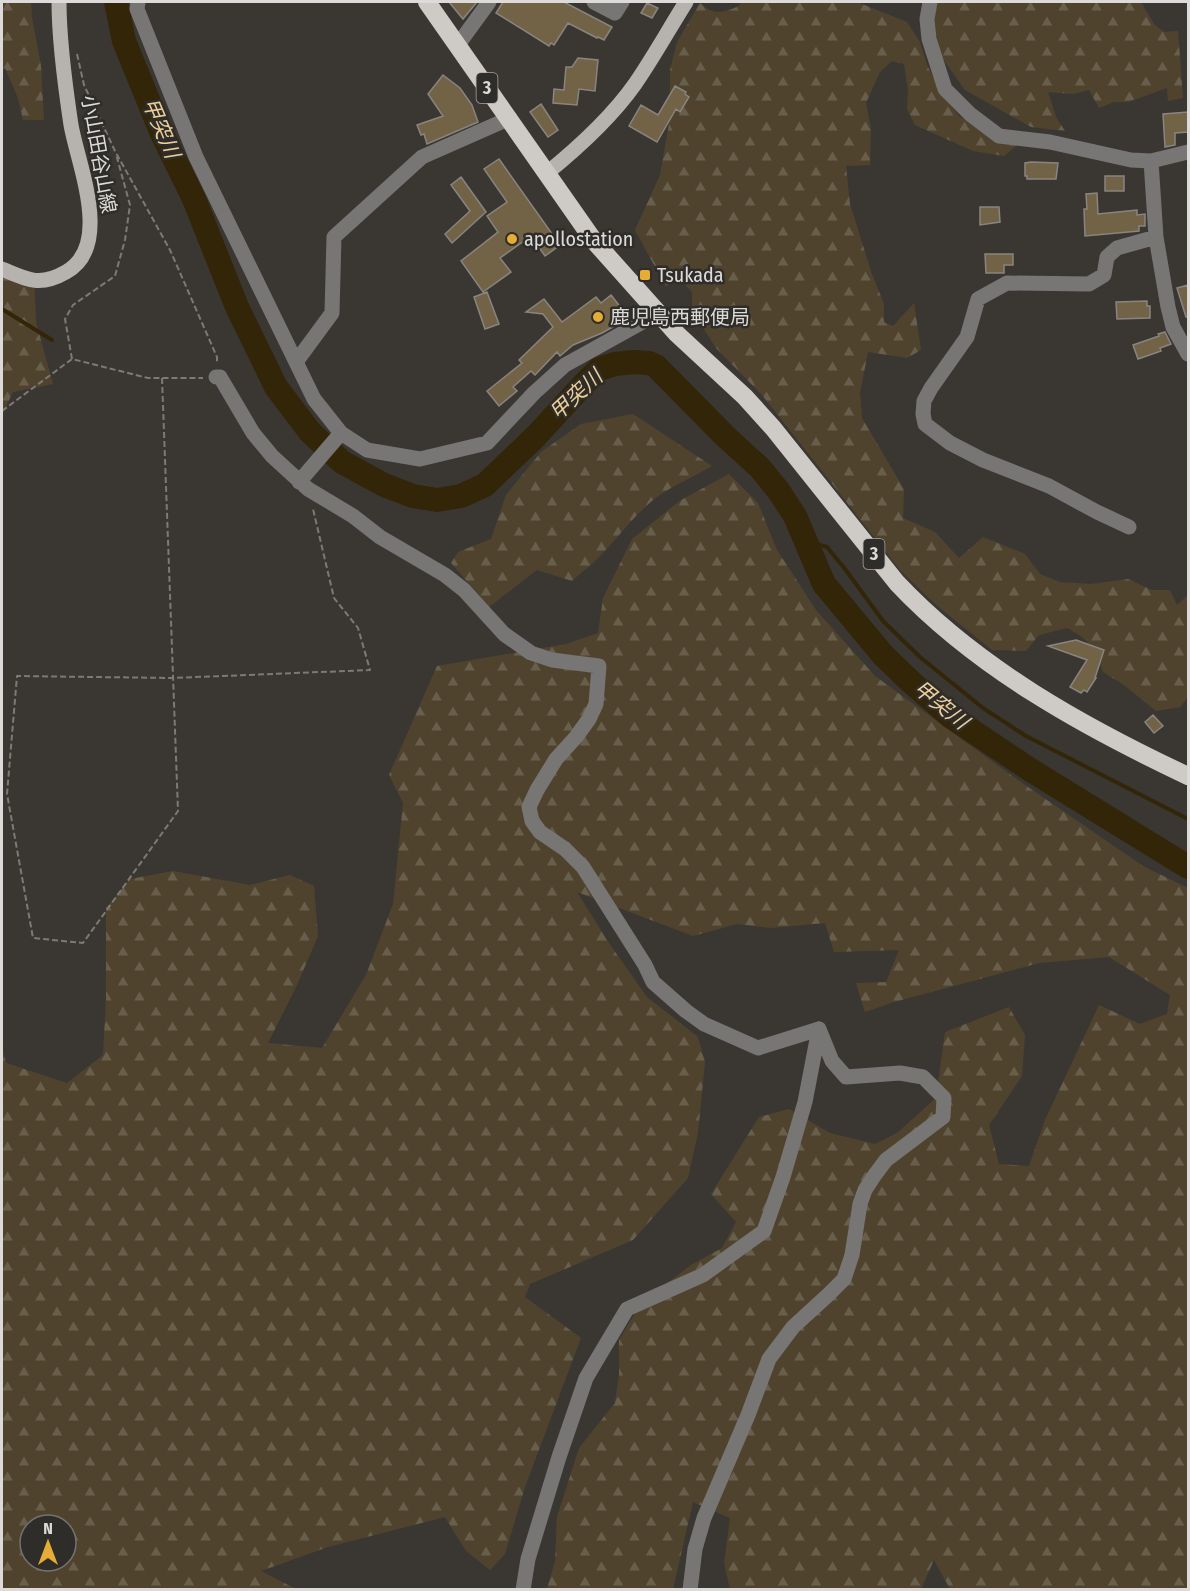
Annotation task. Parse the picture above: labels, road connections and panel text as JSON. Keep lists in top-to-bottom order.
{
  "streets": {
    "highway": ["3"],
    "main road": ["小山田谷山線"]
  },
  "water": ["甲突川"],
  "places": {
    "other": ["apollostation", "鹿児島西郵便局"],
    "transit": ["Tsukada"]
  },
  "north": "top"
}
